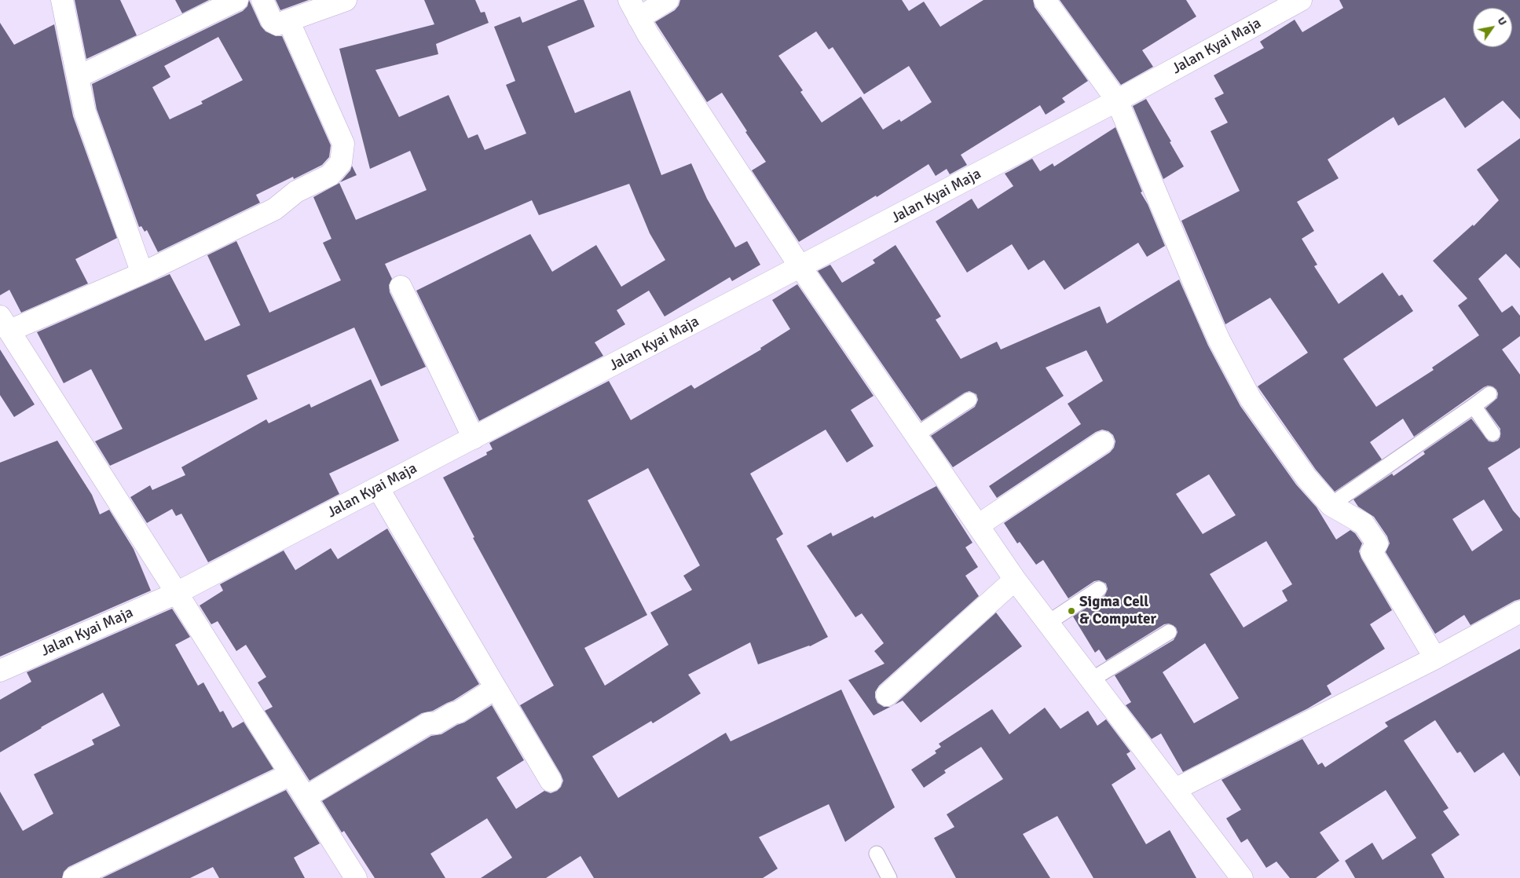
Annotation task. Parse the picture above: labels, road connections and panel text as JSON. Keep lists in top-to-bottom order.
{
  "streets": {
    "street": ["Jalan Kyai Maja"]
  },
  "places": ["Sigma Cell & Computer"],
  "north": "top right"
}
